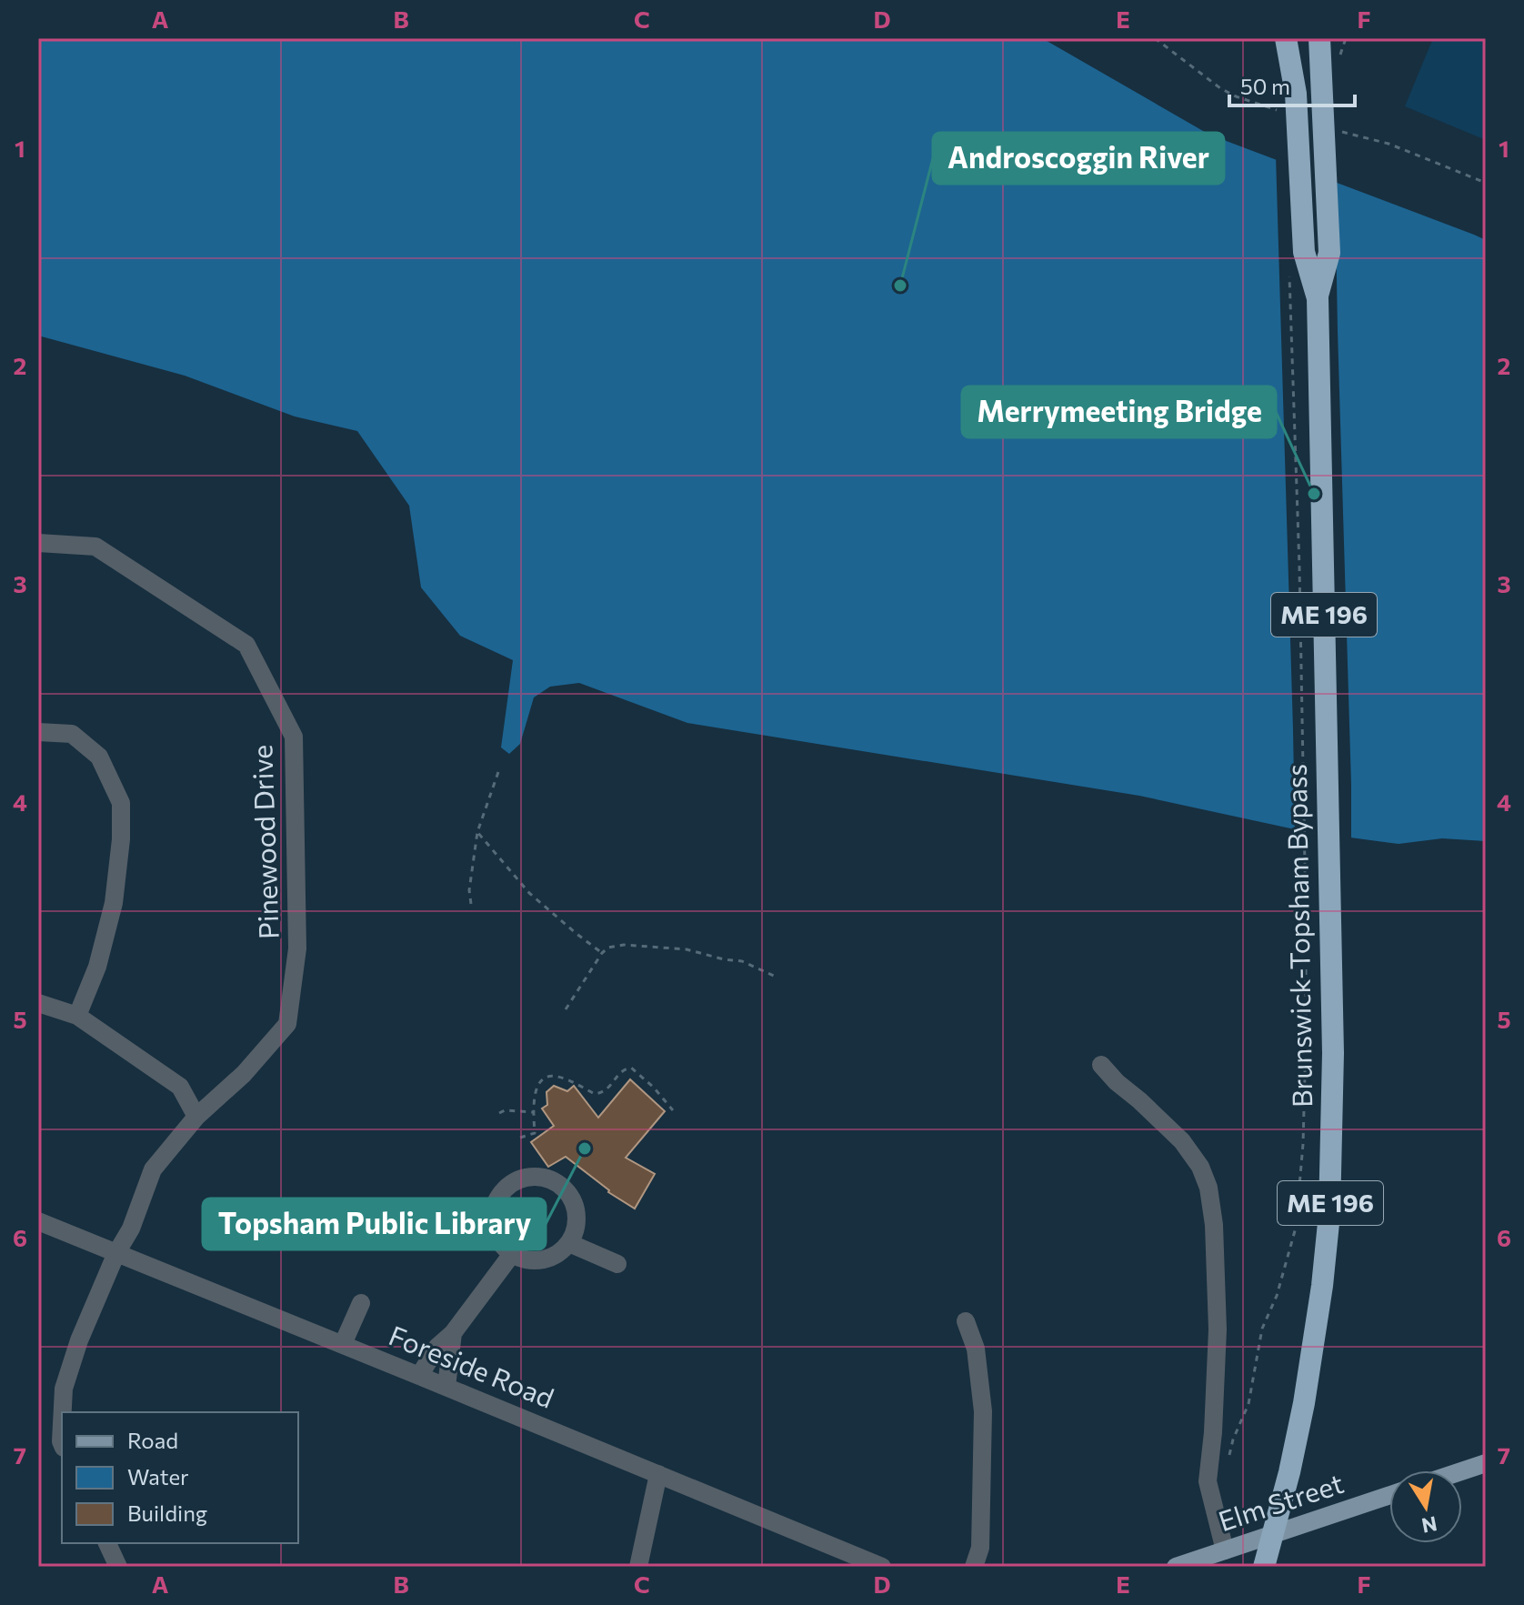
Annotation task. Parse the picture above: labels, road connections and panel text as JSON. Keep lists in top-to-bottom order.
{
  "streets": {
    "highway": ["ME 196", "Brunswick-Topsham Bypass"],
    "main road": ["Elm Street"],
    "street": ["Pinewood Drive", "Foreside Road"]
  },
  "crossings": [
    ["ME 196", "Brunswick-Topsham Bypass"],
    ["Pinewood Drive", "Foreside Road"]
  ],
  "places": ["Androscoggin River", "Merrymeeting Bridge", "Topsham Public Library"],
  "legend": ["Road", "Water", "Building"],
  "scale_bar": "50 m",
  "north": "bottom",
  "grid": {
    "columns": [
      "A",
      "B",
      "C",
      "D",
      "E",
      "F"
    ],
    "rows": [
      "1",
      "2",
      "3",
      "4",
      "5",
      "6",
      "7"
    ]
  }
}
